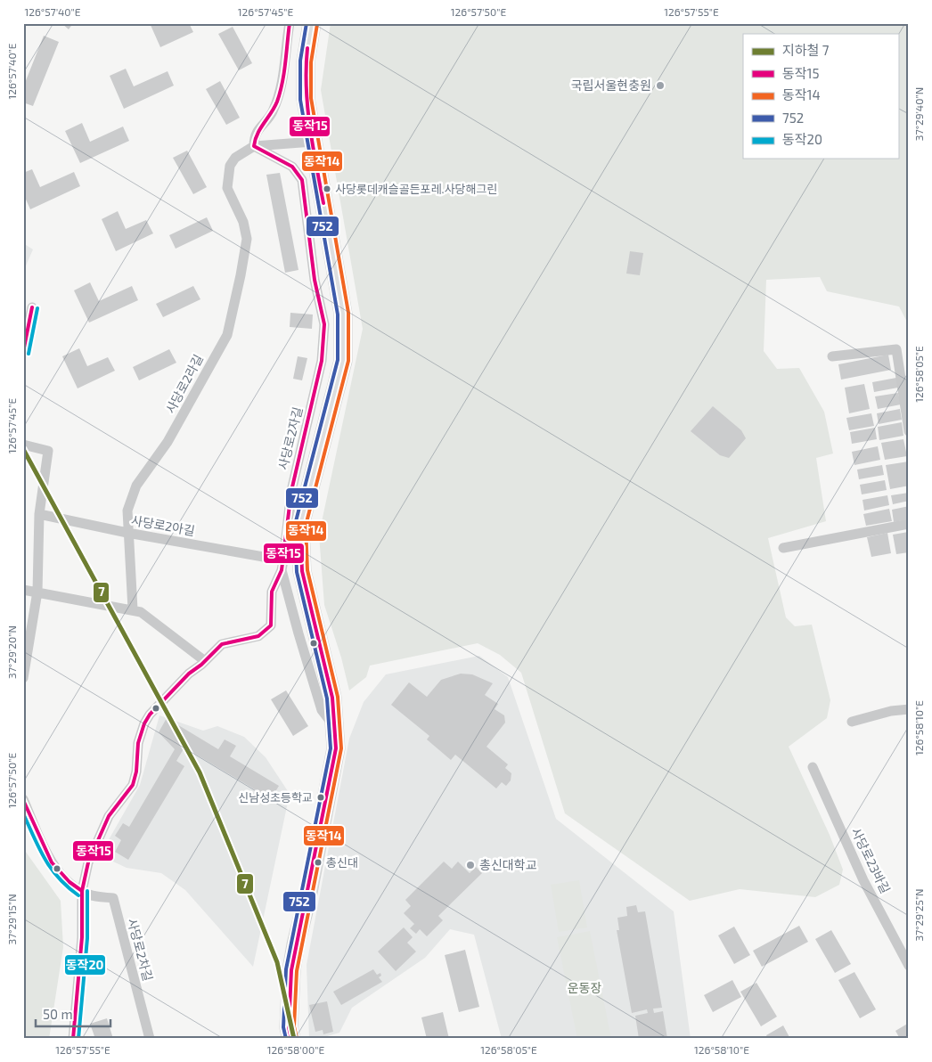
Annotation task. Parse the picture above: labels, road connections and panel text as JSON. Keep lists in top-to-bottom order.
{
  "streets": {
    "street": [
      "사당로2라길",
      "사당로2자길",
      "사당로2아길",
      "사당로23바길",
      "사당로2차길"
    ]
  },
  "crossings": [
    ["사당로2라길", "사당로2자길"],
    ["사당로2라길", "사당로2아길"],
    ["사당로2자길", "사당로2아길"],
    ["사당로2자길", "사당로2차길"]
  ],
  "parks": ["운동장"],
  "places": [
    "국립서울현충원",
    "사당롯데캐슬골든포레.사당해그린",
    "신남성초등학교",
    "총신대",
    "총신대학교"
  ],
  "lines": [
    "transit line 동작15",
    "transit line 752",
    "transit line 동작14",
    "transit line 동작20",
    "metro line 7"
  ],
  "legend": [
    "지하철 7",
    "동작15",
    "동작14",
    "752",
    "동작20"
  ],
  "scale_bar": "50 m",
  "coordinates": [
    "126°57'40\"E",
    "126°57'45\"E",
    "126°57'50\"E",
    "126°57'55\"E",
    "37°29'40\"N",
    "126°58'05\"E",
    "37°29'20\"N",
    "126°58'10\"E",
    "37°29'25\"N",
    "37°29'15\"N",
    "126°58'00\"E"
  ]
}
